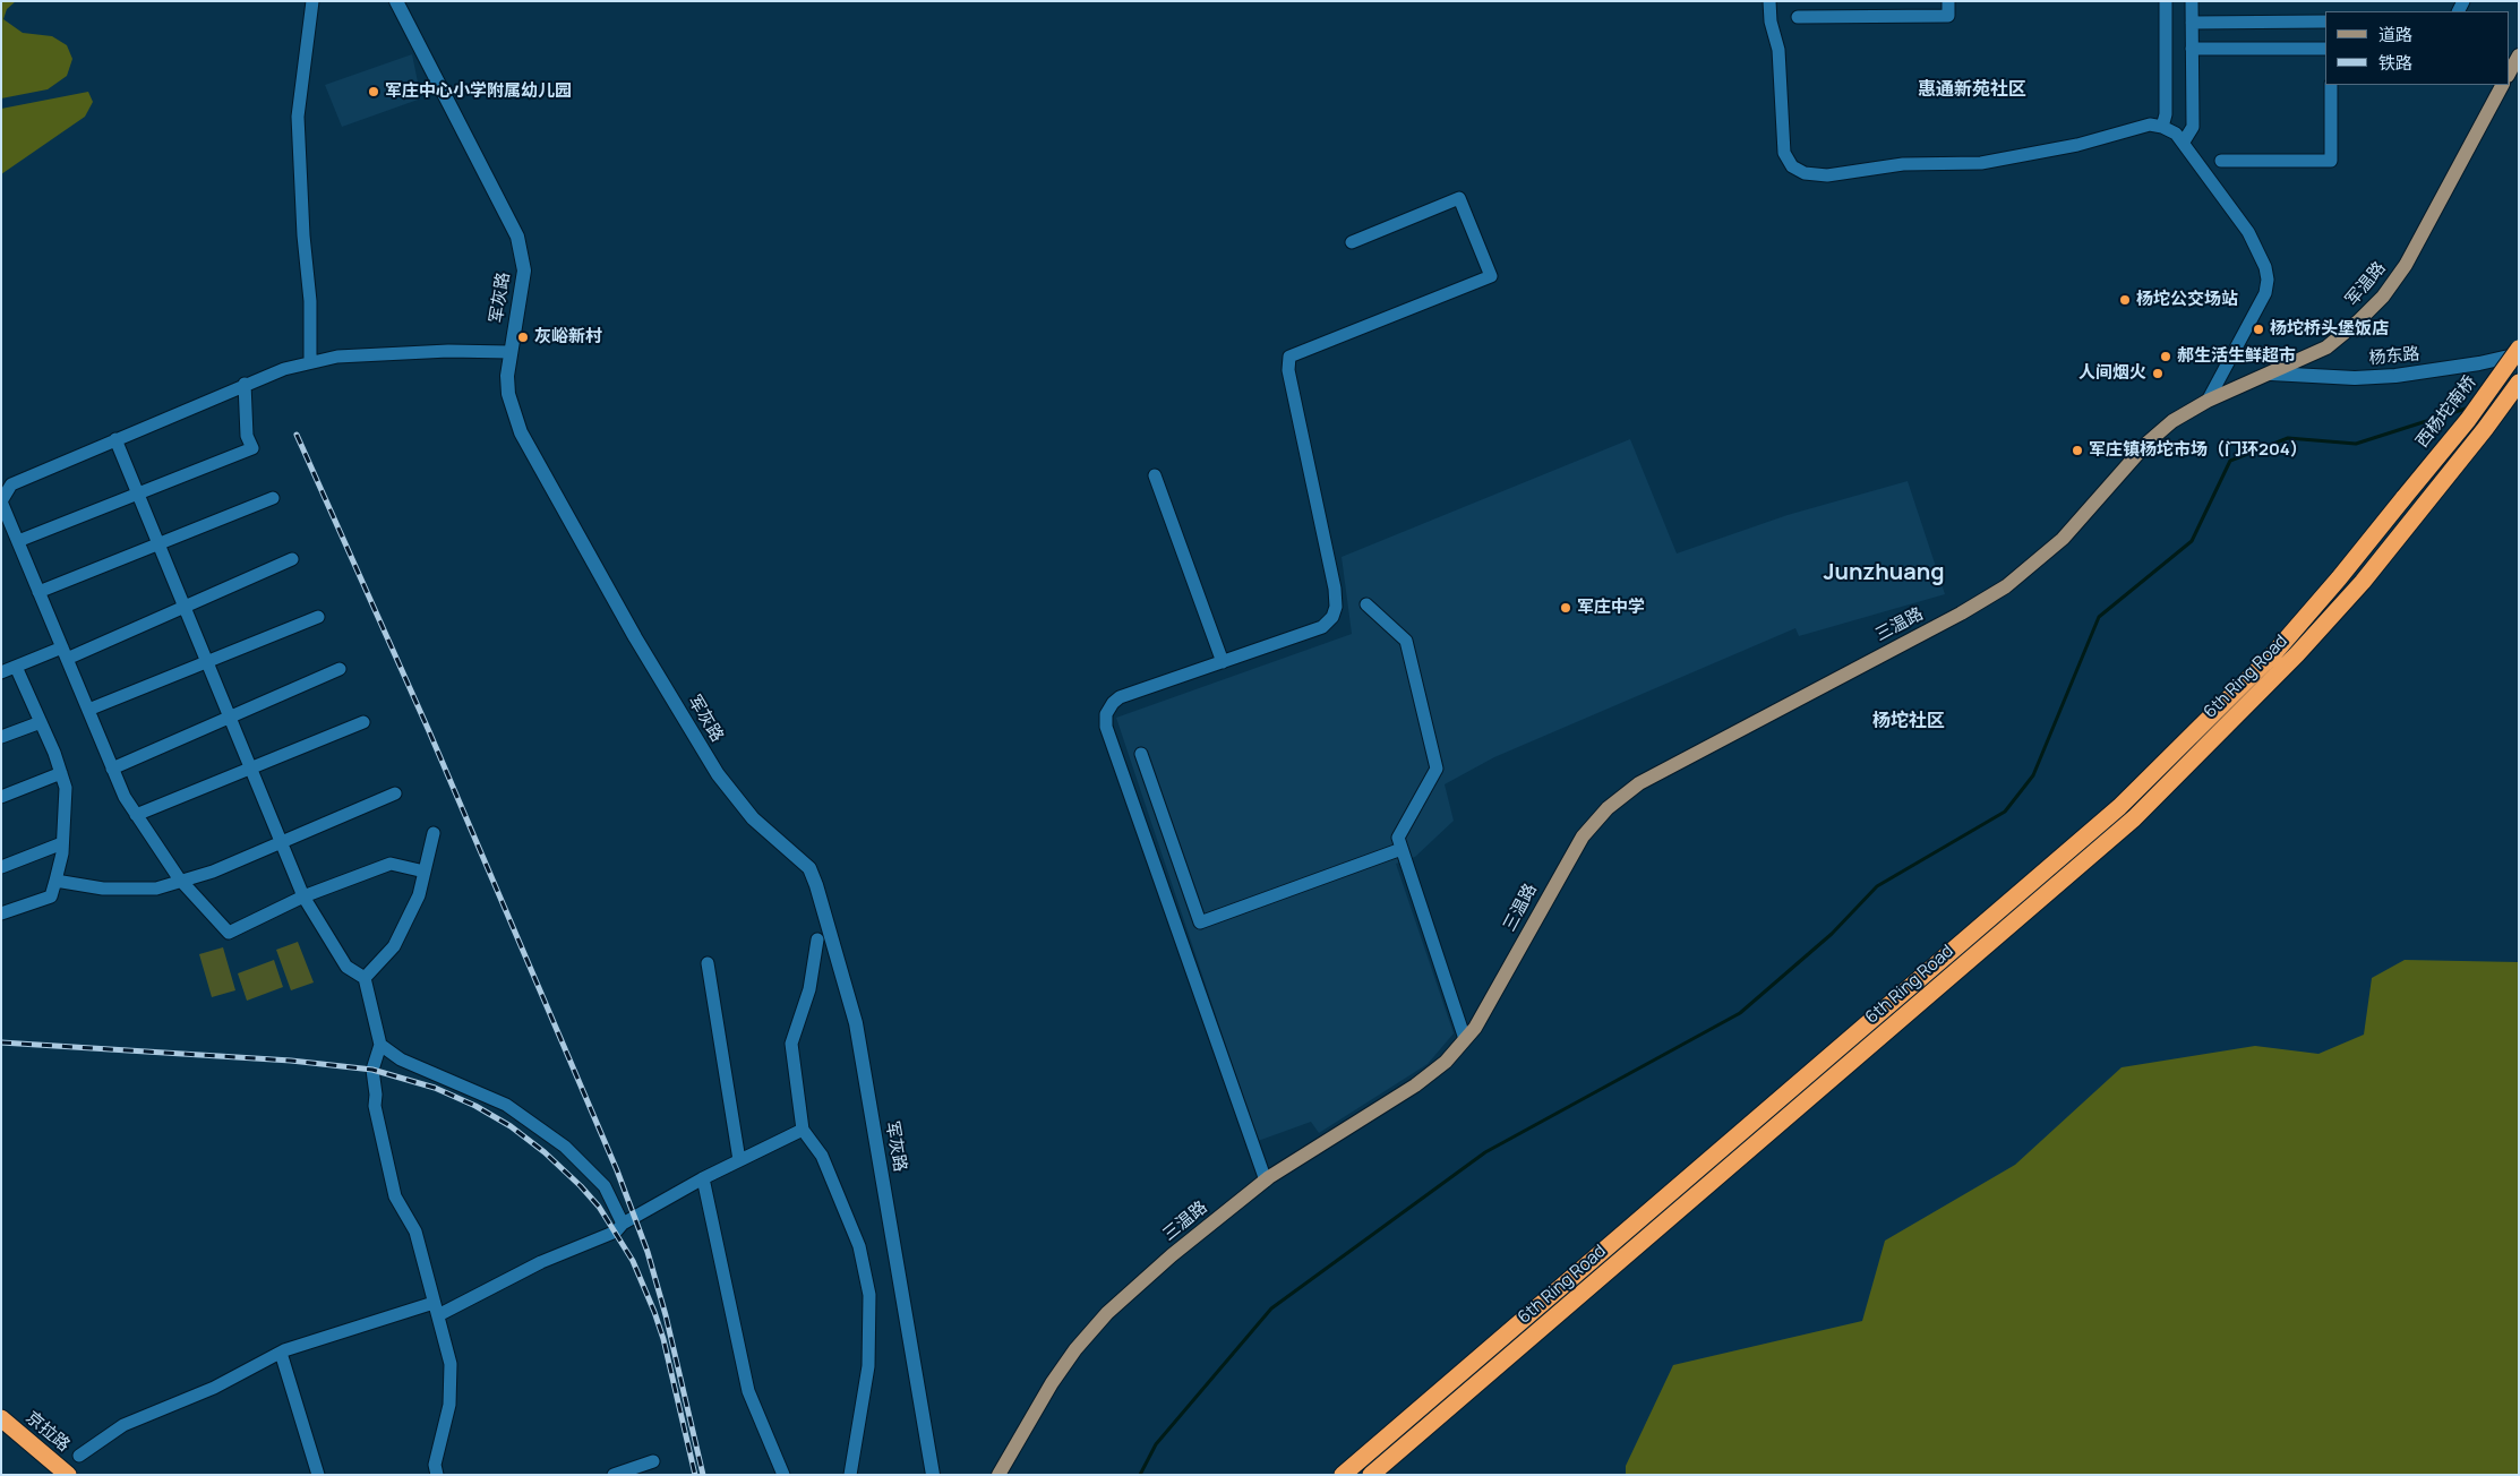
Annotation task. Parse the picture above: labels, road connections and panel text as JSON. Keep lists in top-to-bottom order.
{
  "streets": {
    "highway": ["西杨坨南桥", "6th Ring Road", "京拉路"],
    "main road": ["军温路", "三温路"],
    "street": ["军灰路", "杨东路"]
  },
  "crossings": [
    ["军温路", "杨东路"],
    ["军温路", "三温路"],
    ["西杨坨南桥", "6th Ring Road"]
  ],
  "districts": ["惠通新苑社区", "Junzhuang", "杨坨社区"],
  "places": [
    "军庄中心小学附属幼儿园",
    "杨坨公交场站",
    "杨坨桥头堡饭店",
    "灰峪新村",
    "郝生活生鲜超市",
    "人间烟火",
    "军庄镇杨坨市场（门环204）",
    "军庄中学"
  ],
  "legend": ["道路", "铁路"]
}
